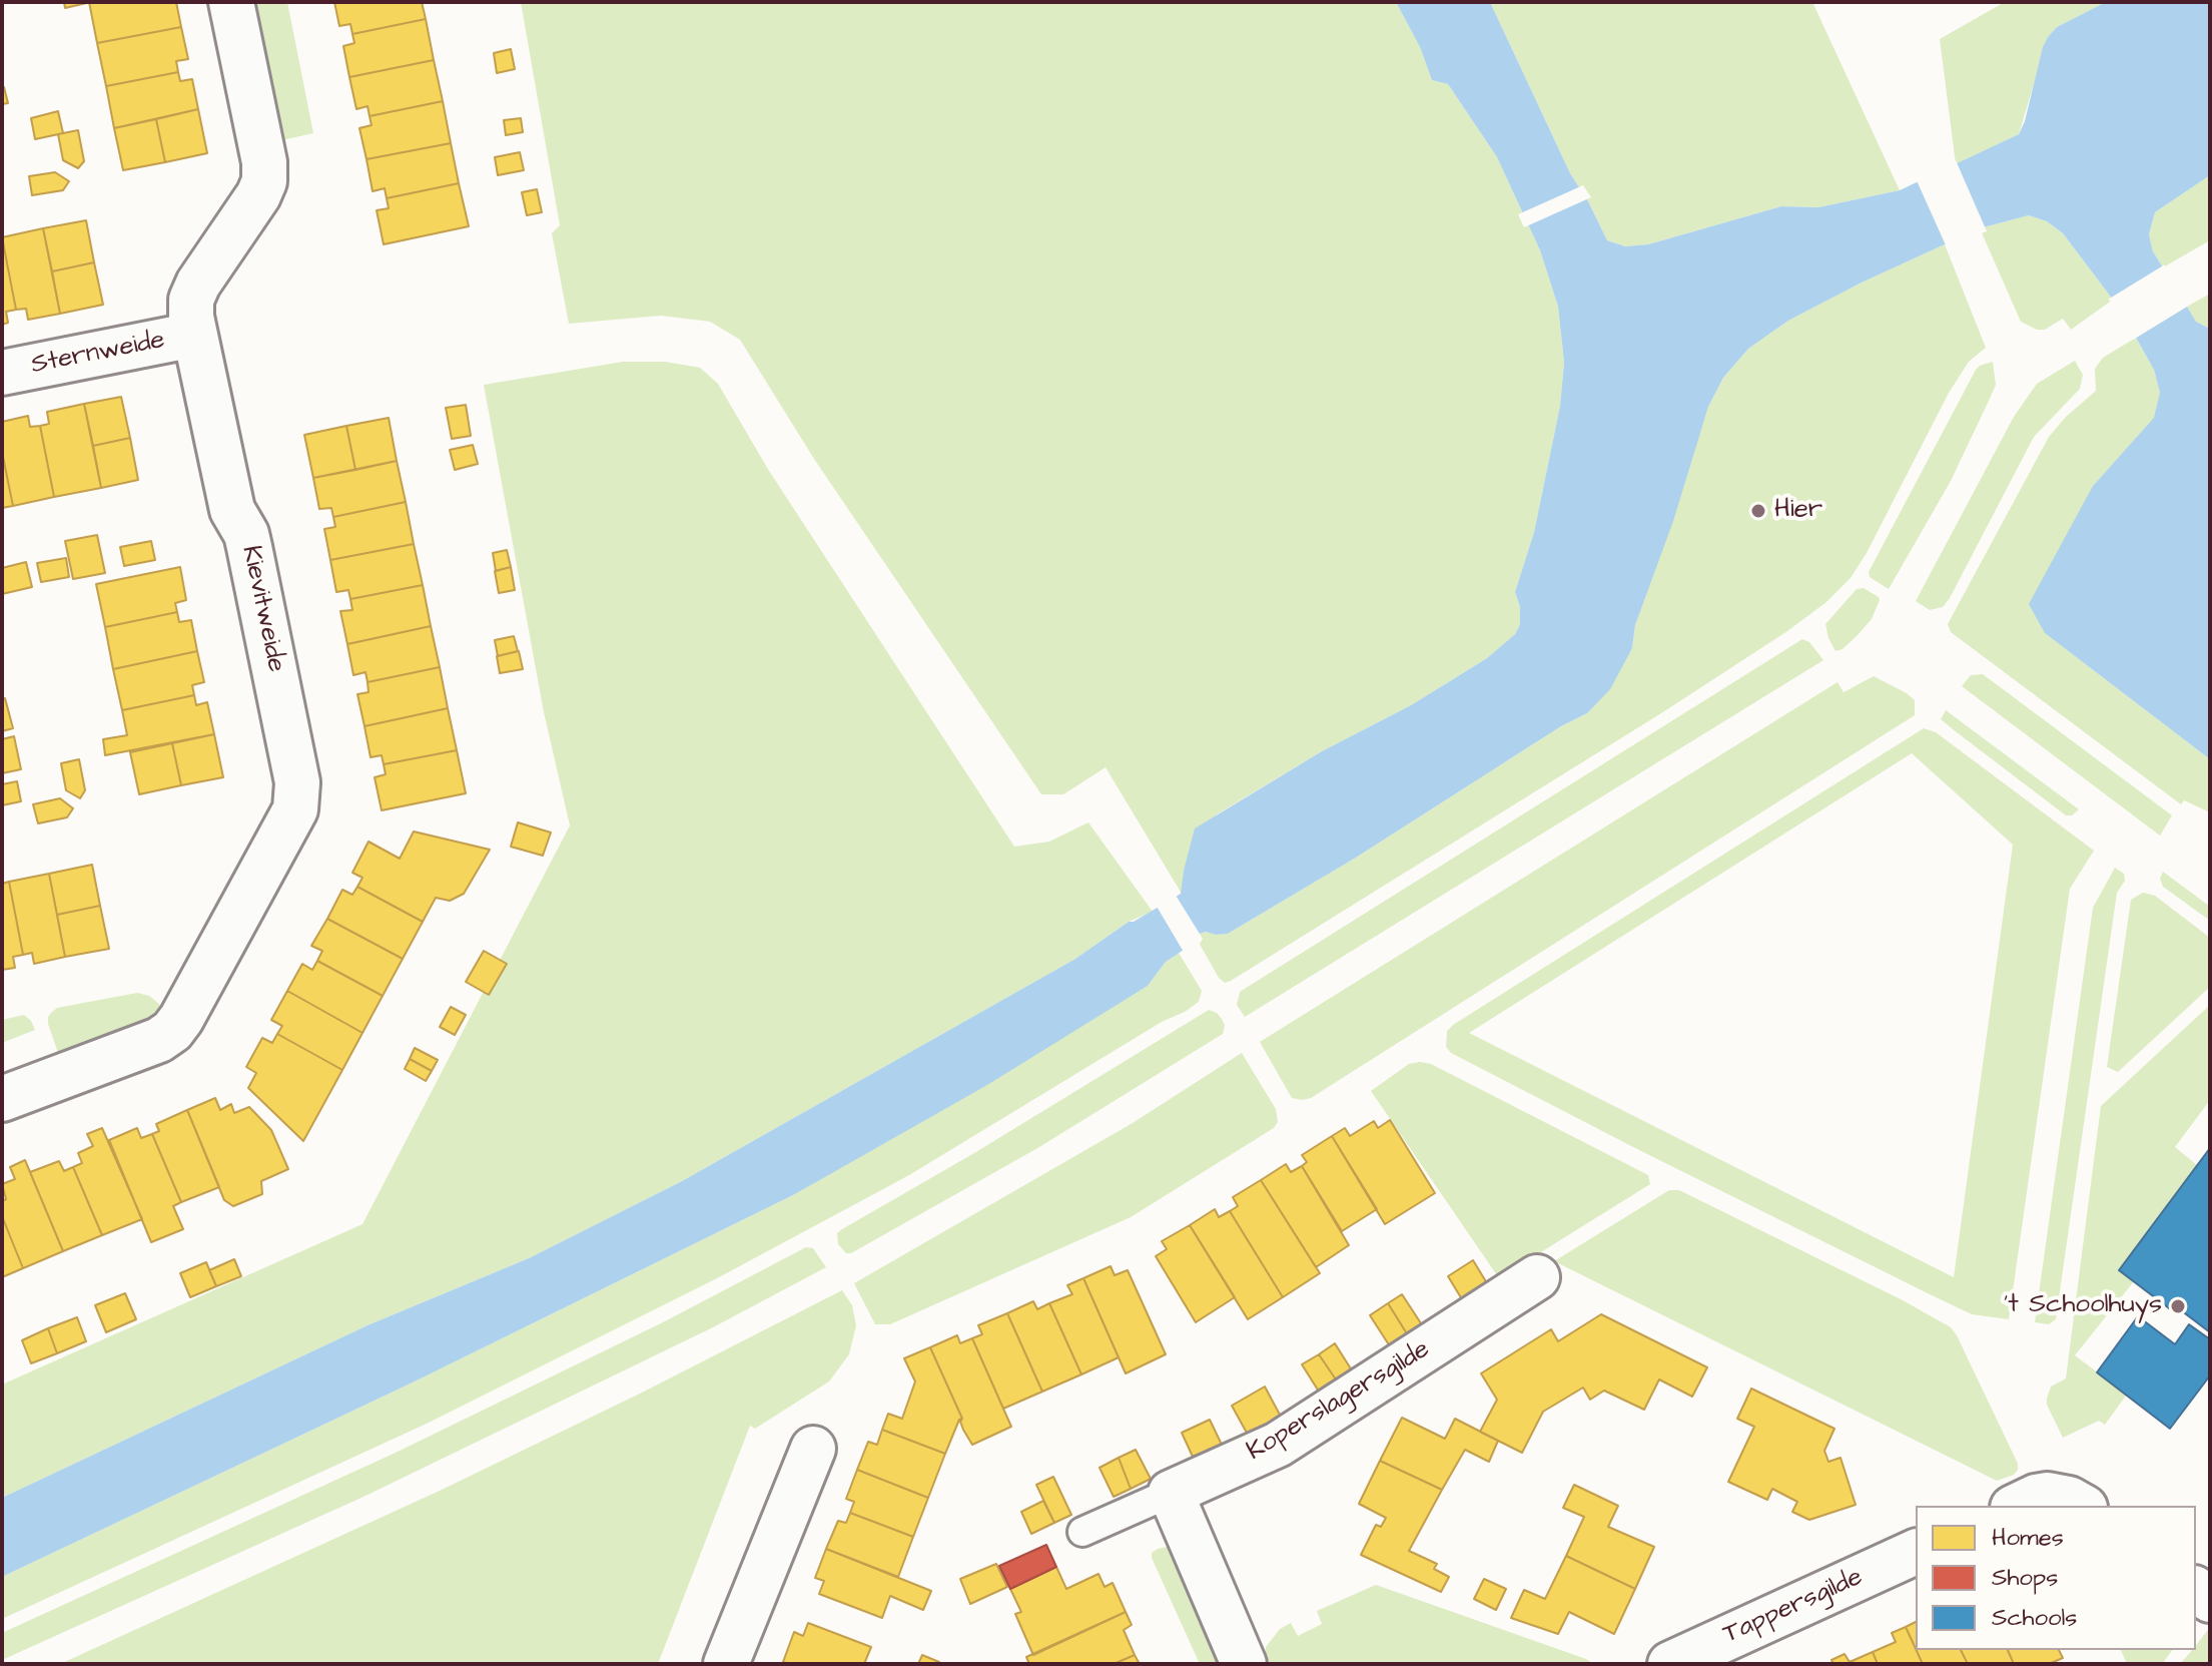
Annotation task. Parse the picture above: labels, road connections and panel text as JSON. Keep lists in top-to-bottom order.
{
  "streets": {
    "street": [
      "Sternweide",
      "Kievitweide",
      "Koperslagersgilde",
      "Tappersgilde"
    ]
  },
  "crossings": [
    ["Sternweide", "Kievitweide"]
  ],
  "places": ["Hier", "'t Schoolhuys"],
  "legend": ["Homes", "Shops", "Schools"]
}
